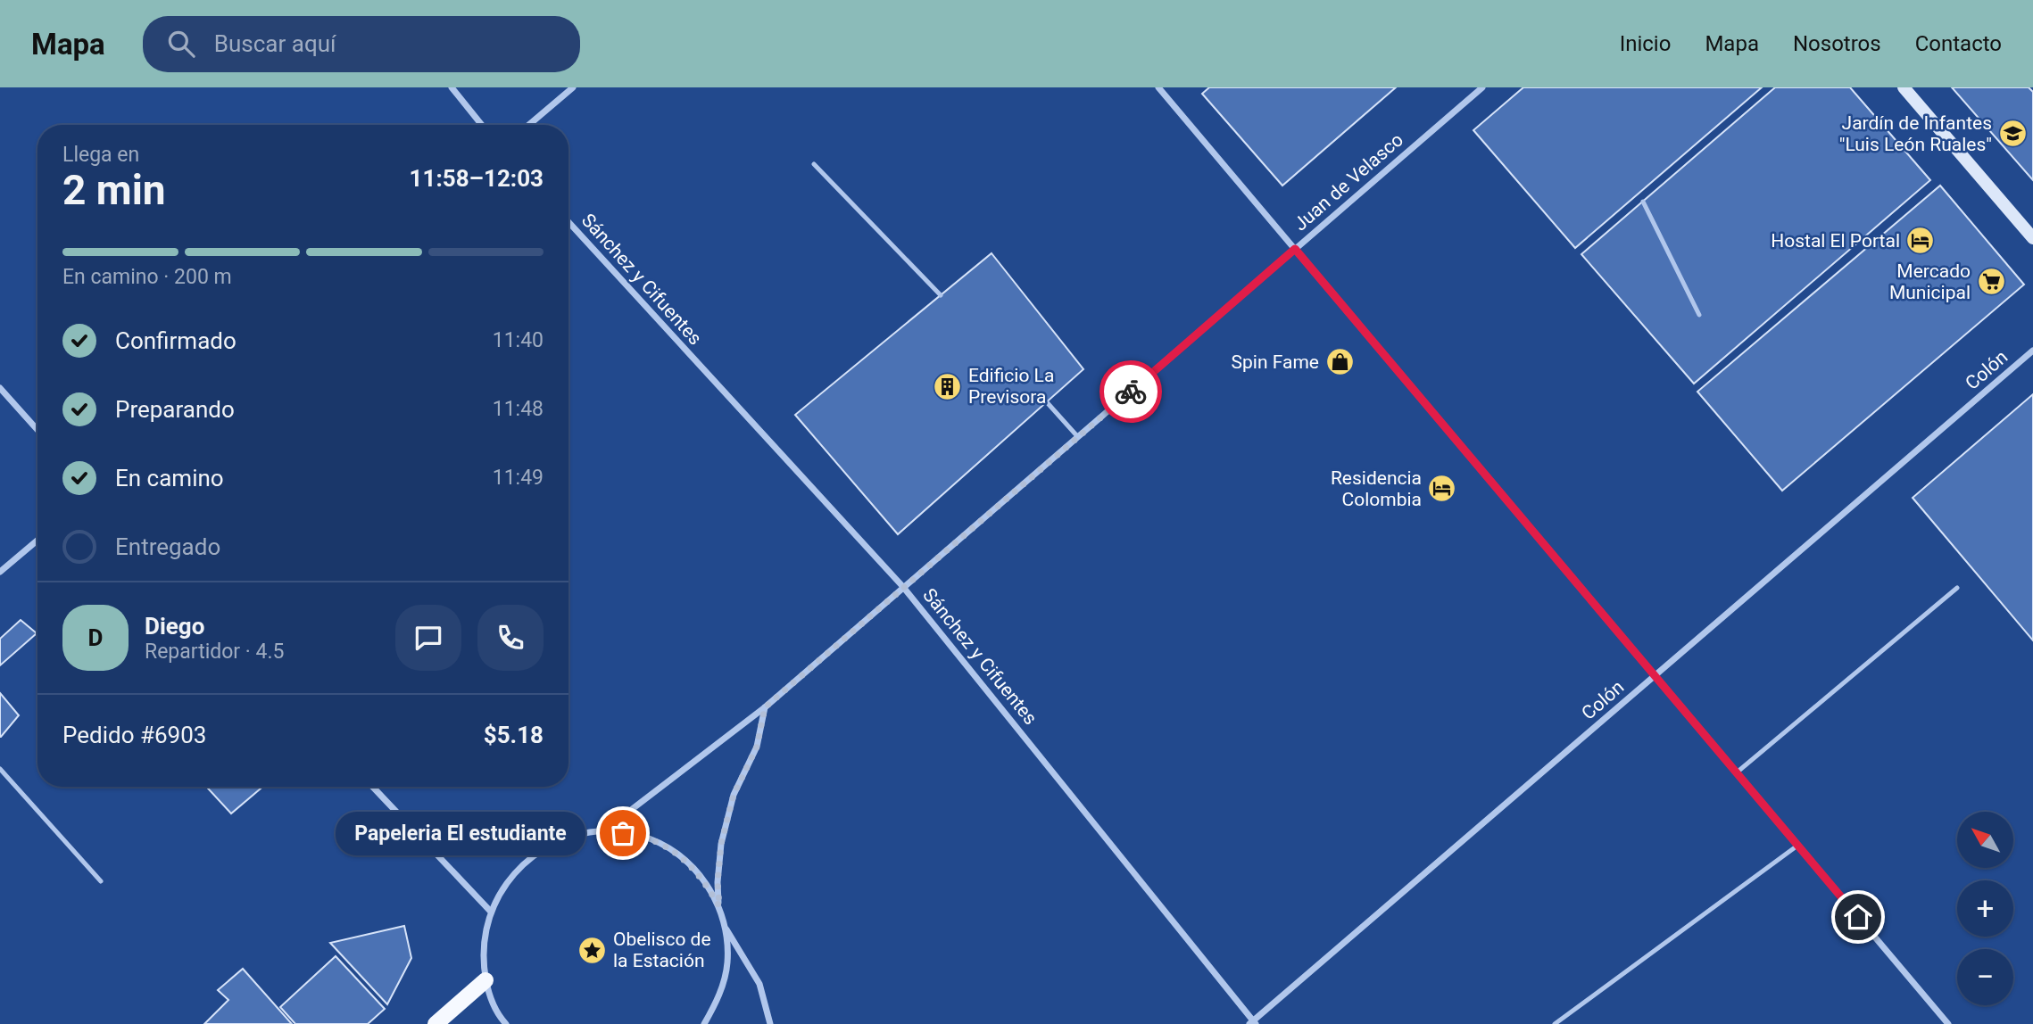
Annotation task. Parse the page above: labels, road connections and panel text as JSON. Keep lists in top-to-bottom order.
{
  "streets": {
    "street": ["Juan de Velasco", "Sánchez y Cifuentes", "Colón"]
  },
  "crossings": [
    ["Juan de Velasco", "Sánchez y Cifuentes"],
    ["Sánchez y Cifuentes", "Colón"]
  ],
  "places": {
    "school or university": ["Jardín de Infantes \"Luis León Ruales\""],
    "hotel": ["Hostal El Portal", "Residencia Colombia"],
    "supermarket": ["Mercado Municipal"],
    "shop": ["Spin Fame"],
    "building": ["Edificio La Previsora"],
    "other": ["Papeleria El estudiante"],
    "place": ["Obelisco de la Estación"]
  },
  "north": "top left",
  "page": {
    "header": "Mapa",
    "search": "Buscar aquí",
    "nav": [
      "Inicio",
      "Mapa",
      "Nosotros",
      "Contacto"
    ],
    "heading": ["2 min", "Llega en", "11:58–12:03"],
    "panel": [
      "Diego",
      "Repartidor · 4.5",
      "Pedido #6903",
      "$5.18"
    ],
    "bar": "En camino · 200 m",
    "list": [
      ["Confirmado", "11:40"],
      ["Preparando", "11:48"],
      ["En camino", "11:49"],
      "Entregado"
    ],
    "round": "D",
    "map_buttons": ["+", "−"],
    "bubble": "Papeleria El estudiante"
  }
}
